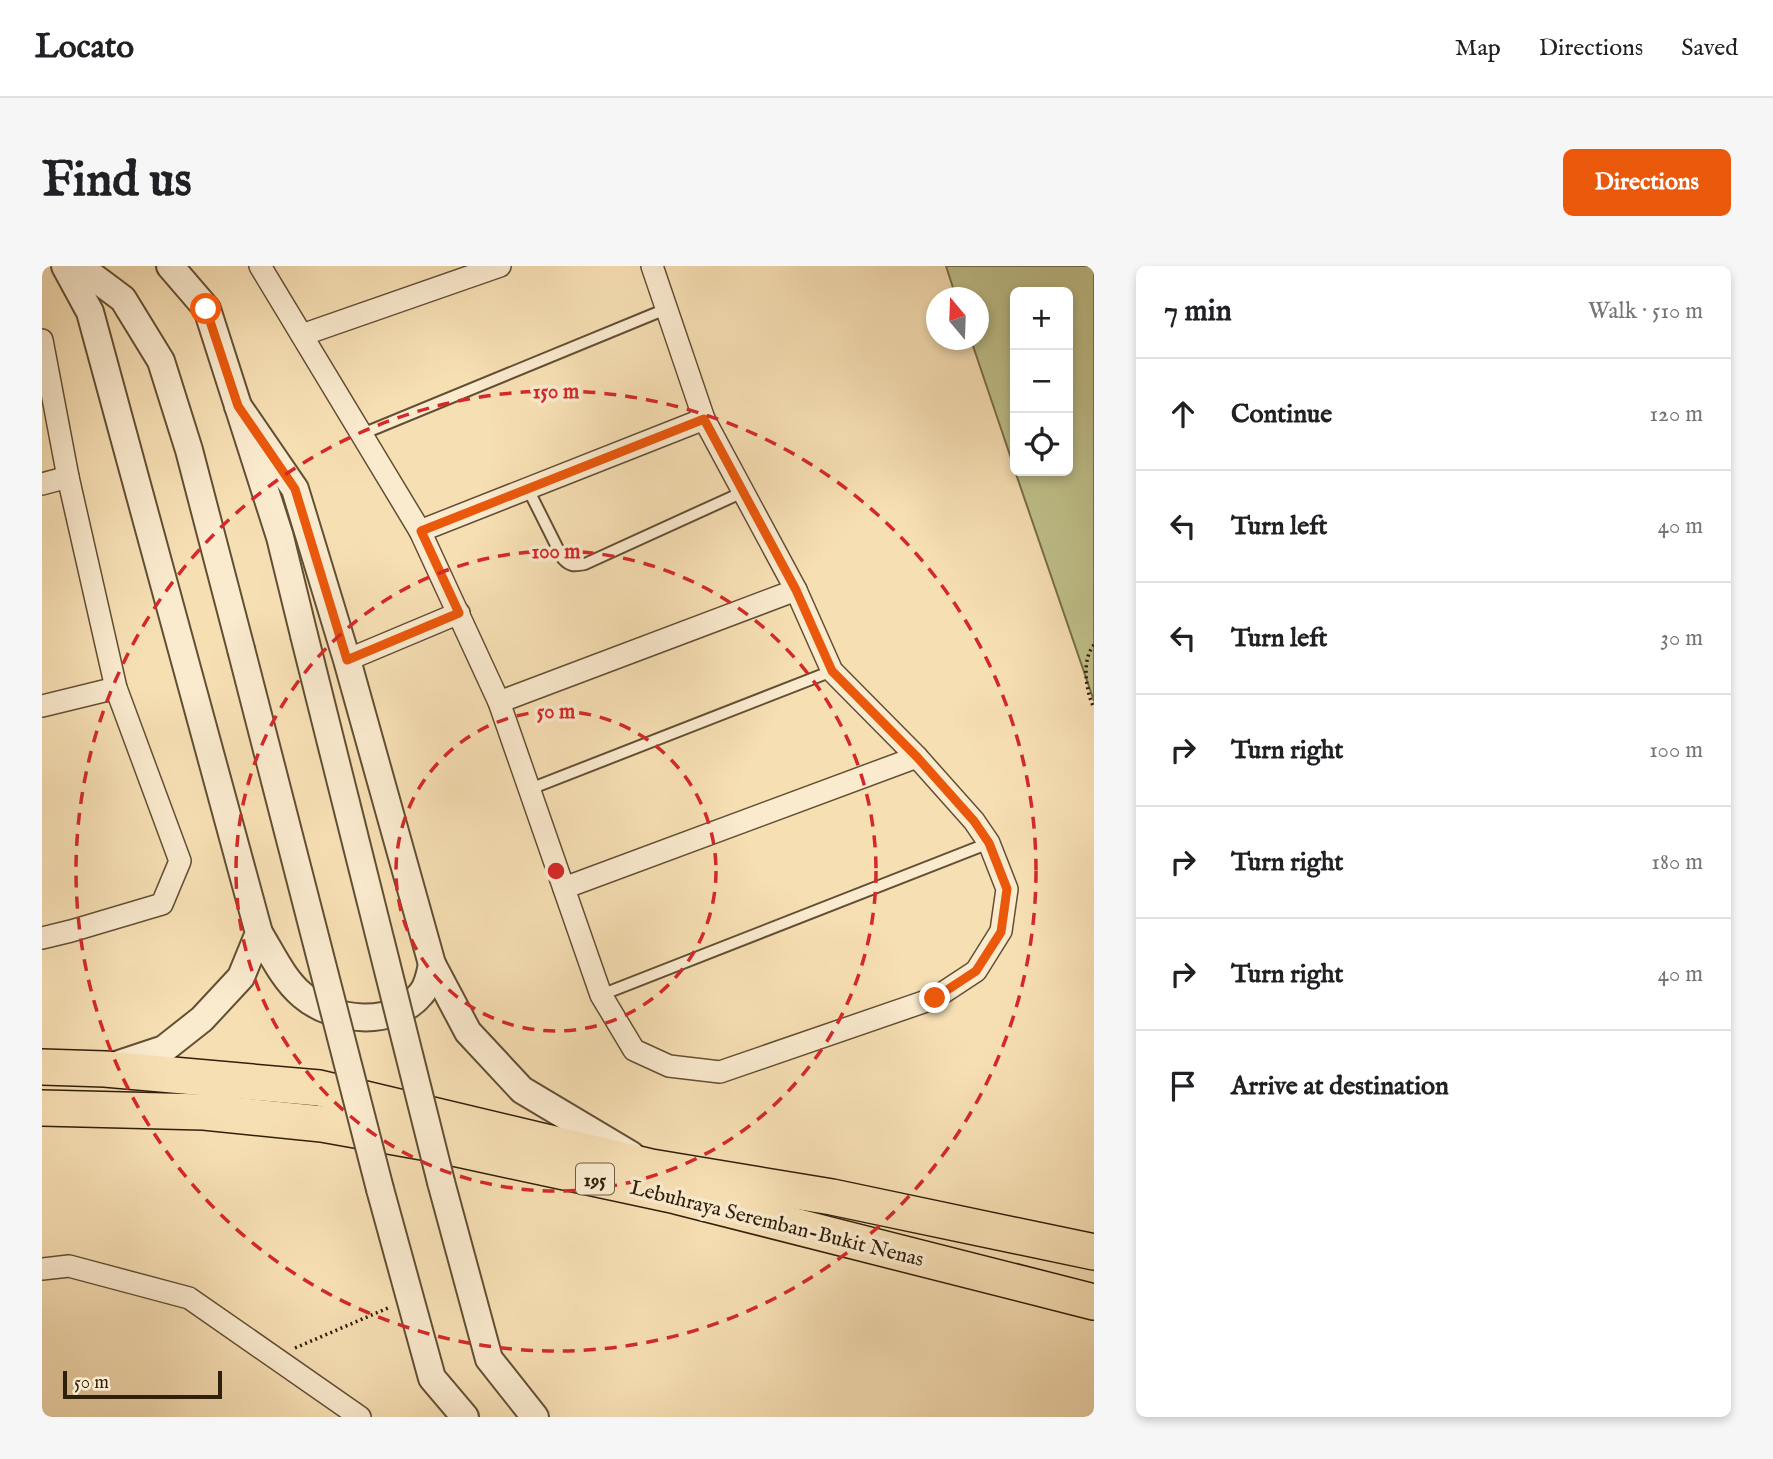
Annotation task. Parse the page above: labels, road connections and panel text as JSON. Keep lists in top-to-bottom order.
{
  "streets": {
    "highway": ["195", "Lebuhraya Seremban-Bukit Nenas"]
  },
  "scale_bar": "50 m",
  "north": "top",
  "page": {
    "header": "Locato",
    "nav": ["Map", "Directions", "Saved"],
    "buttons": "Directions",
    "title": "Find us",
    "heading": ["7 min", "Walk · 510 m"],
    "map_buttons": ["+", "−"],
    "list": [
      ["Continue", "120 m"],
      ["Turn left", "40 m"],
      ["Turn left", "30 m"],
      ["Turn right", "100 m"],
      ["Turn right", "180 m"],
      ["Turn right", "40 m"],
      "Arrive at destination"
    ],
    "scale": "50 m"
  },
  "rings": ["150 m", "100 m", "50 m"]
}
